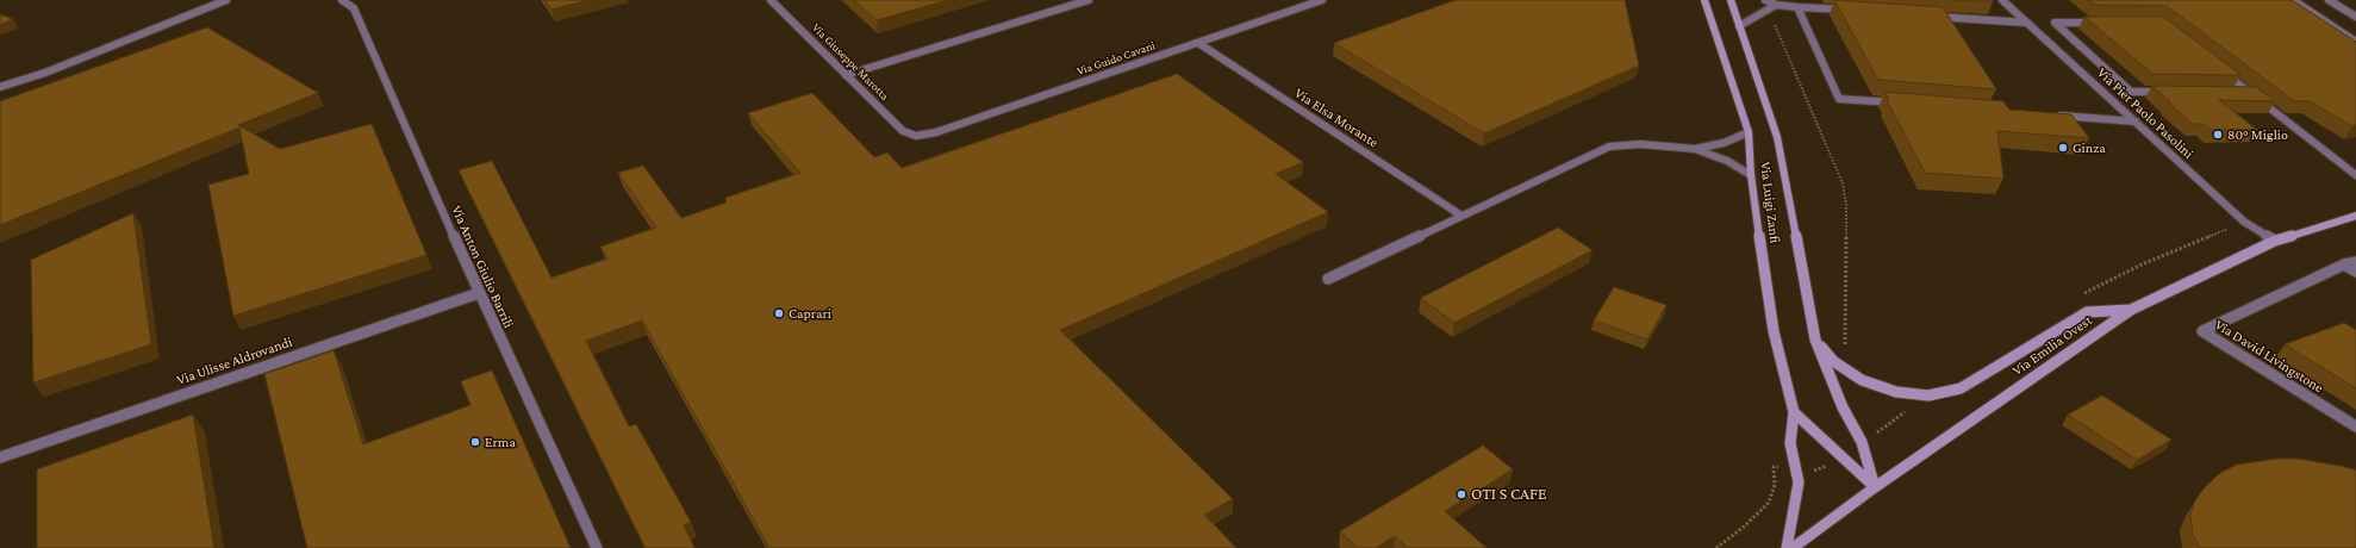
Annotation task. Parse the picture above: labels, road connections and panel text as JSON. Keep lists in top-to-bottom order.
{
  "streets": {
    "street": [
      "Via Guido Cavani",
      "Via Giuseppe Marotta",
      "Via Pier Paolo Pasolini",
      "Via Elsa Morante",
      "Via Luigi Zanfi",
      "Via Anton Giulio Barrili",
      "Via Emilia Ovest",
      "Via David Livingstone",
      "Via Ulisse Aldrovandi"
    ]
  },
  "crossings": [
    ["Via Guido Cavani", "Via Giuseppe Marotta"],
    ["Via Guido Cavani", "Via Elsa Morante"],
    ["Via Pier Paolo Pasolini", "Via Emilia Ovest"],
    ["Via Luigi Zanfi", "Via Emilia Ovest"],
    ["Via Anton Giulio Barrili", "Via Ulisse Aldrovandi"]
  ],
  "places": [
    "80° Miglio",
    "Ginza",
    "Caprari",
    "Erma",
    "OTI S CAFE"
  ]
}
